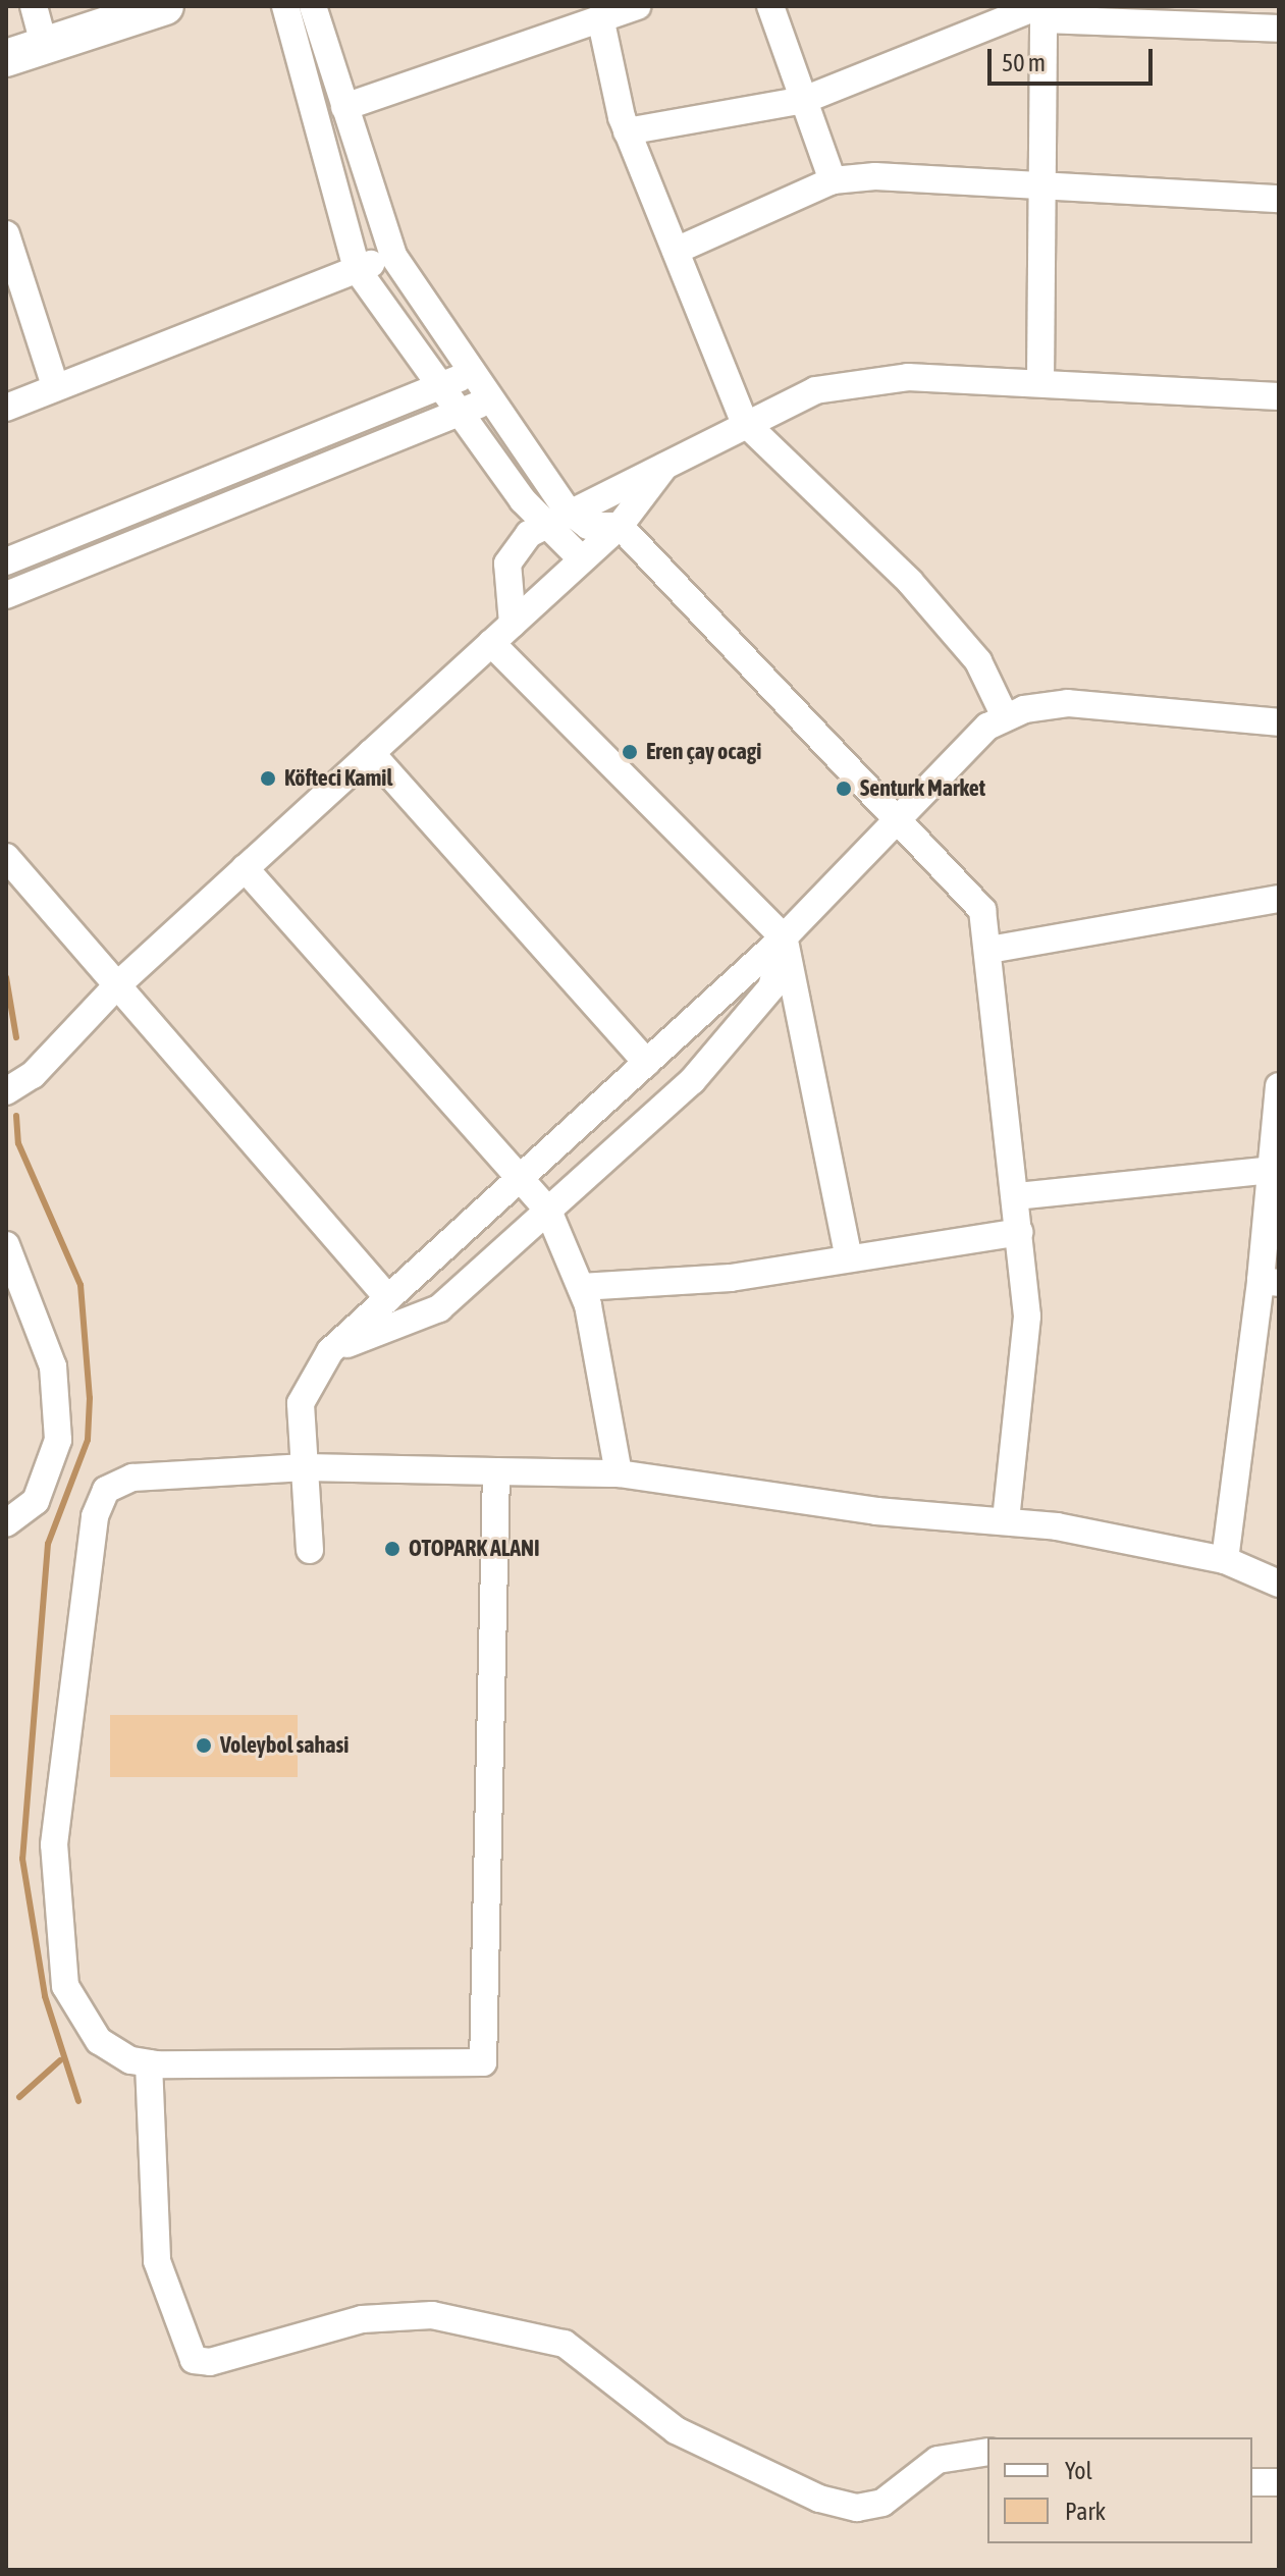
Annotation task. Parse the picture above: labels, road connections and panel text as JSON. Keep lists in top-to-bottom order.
{
  "places": [
    "Eren çay ocagi",
    "Köfteci Kamil",
    "Senturk Market",
    "OTOPARK ALANI",
    "Voleybol sahasi"
  ],
  "legend": ["Yol", "Park"],
  "scale_bar": "50 m"
}
